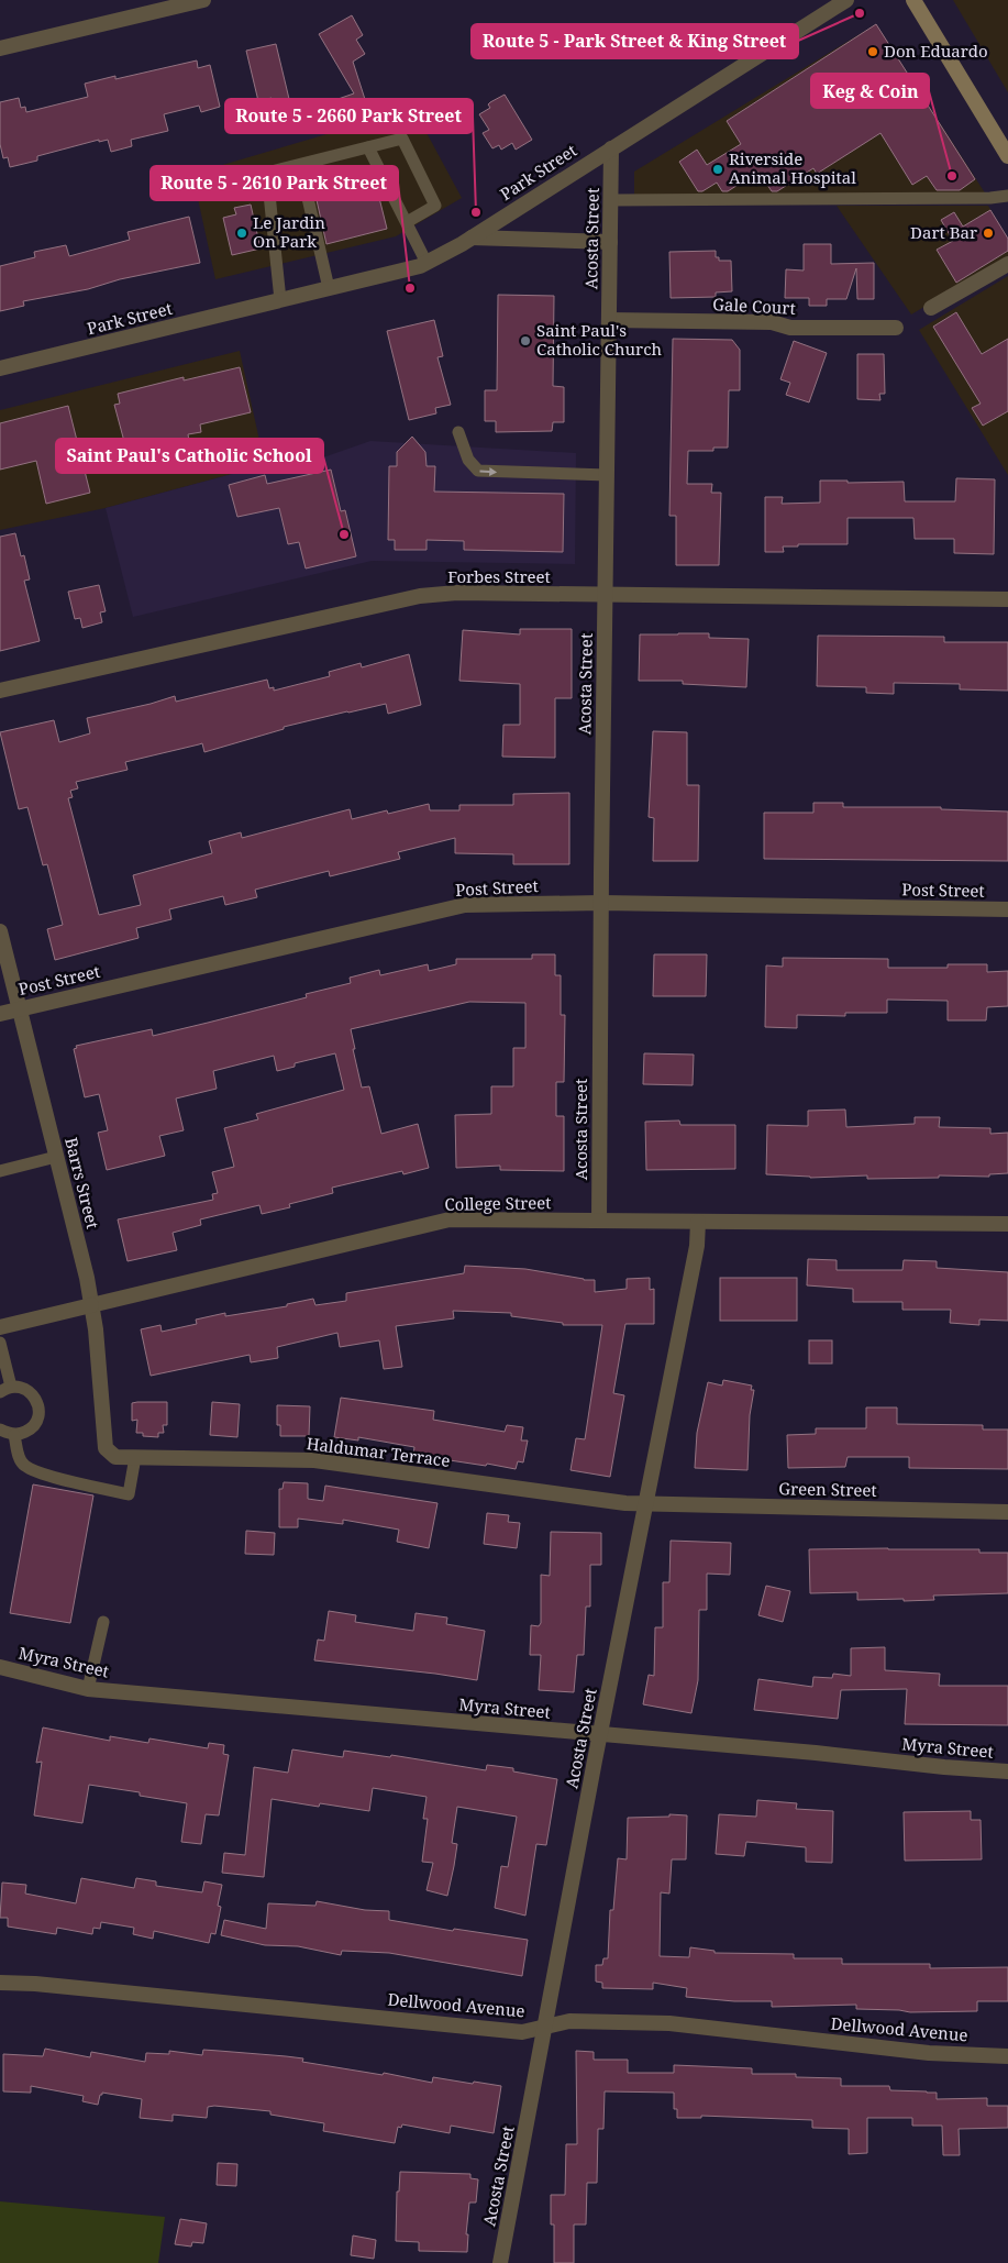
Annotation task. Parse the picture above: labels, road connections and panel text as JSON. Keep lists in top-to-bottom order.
{
  "streets": {
    "street": [
      "Park Street",
      "Acosta Street",
      "Gale Court",
      "Forbes Street",
      "Post Street",
      "Barrs Street",
      "College Street",
      "Haldumar Terrace",
      "Green Street",
      "Myra Street",
      "Dellwood Avenue"
    ]
  },
  "crossings": [
    ["Park Street", "Acosta Street"],
    ["Acosta Street", "Gale Court"],
    ["Acosta Street", "Forbes Street"],
    ["Acosta Street", "Post Street"],
    ["Acosta Street", "College Street"],
    ["Acosta Street", "Haldumar Terrace"],
    ["Acosta Street", "Green Street"],
    ["Acosta Street", "Myra Street"],
    ["Acosta Street", "Dellwood Avenue"],
    ["Post Street", "Barrs Street"],
    ["Barrs Street", "College Street"],
    ["Barrs Street", "Haldumar Terrace"],
    ["Haldumar Terrace", "Green Street"]
  ],
  "places": [
    "Route 5 - Park Street & King Street",
    "Don Eduardo",
    "Riverside Animal Hospital",
    "Keg & Coin",
    "Route 5 - 2660 Park Street",
    "Le Jardin On Park",
    "Dart Bar",
    "Route 5 - 2610 Park Street",
    "Saint Paul's Catholic Church",
    "Saint Paul's Catholic School"
  ]
}
